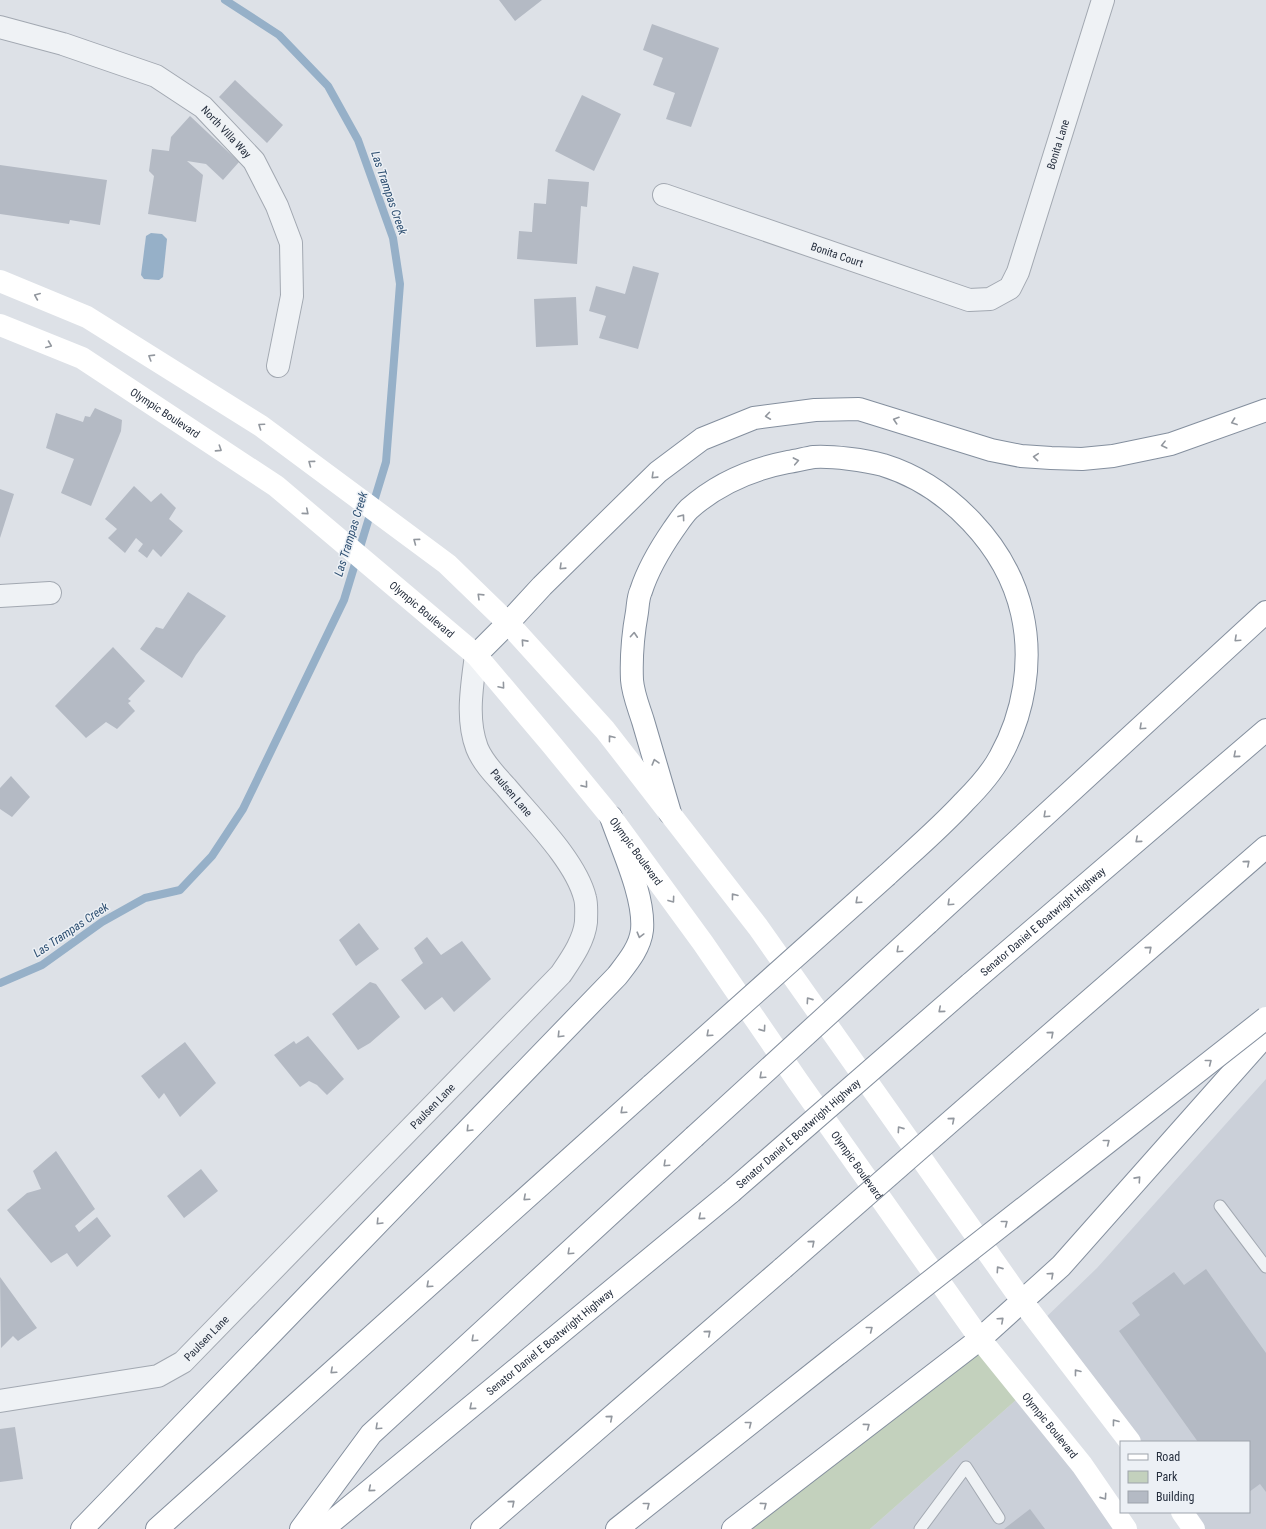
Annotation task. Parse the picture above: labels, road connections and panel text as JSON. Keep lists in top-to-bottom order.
{
  "streets": {
    "main road": ["Olympic Boulevard", "Senator Daniel E Boatwright Highway"],
    "street": [
      "North Villa Way",
      "Bonita Lane",
      "Bonita Court",
      "Paulsen Lane"
    ]
  },
  "crossings": [
    ["Bonita Lane", "Bonita Court"],
    ["Olympic Boulevard", "Paulsen Lane"]
  ],
  "water": ["Las Trampas Creek"],
  "legend": ["Road", "Park", "Building"]
}
